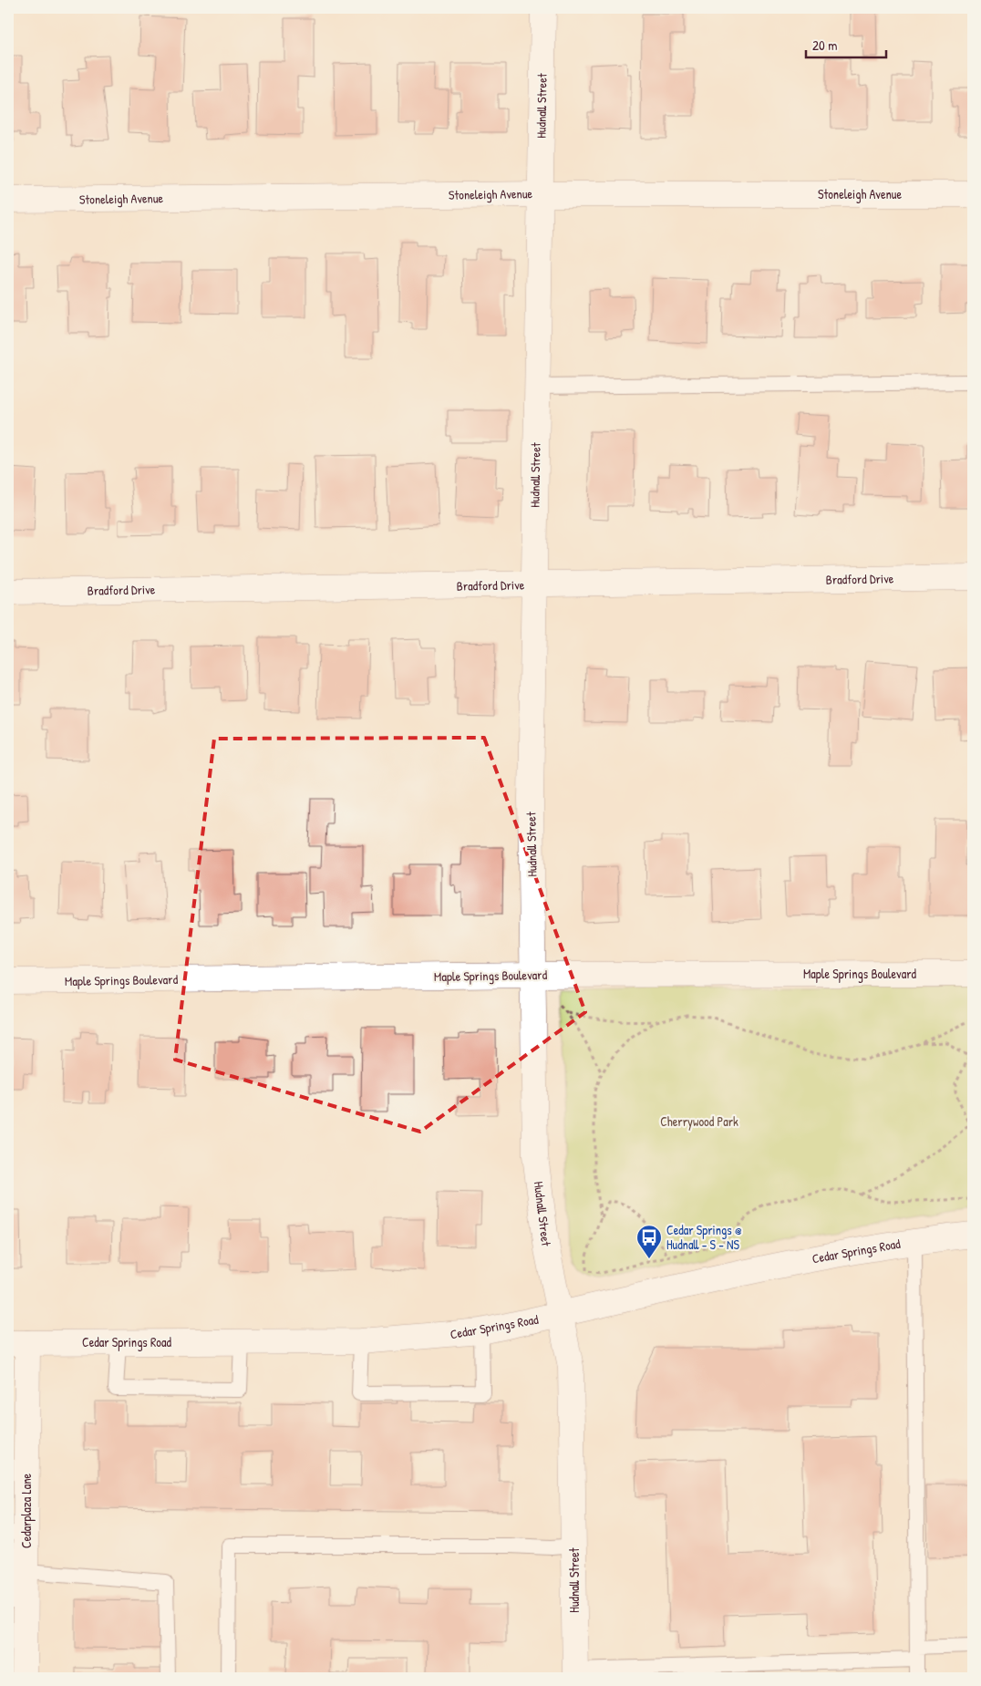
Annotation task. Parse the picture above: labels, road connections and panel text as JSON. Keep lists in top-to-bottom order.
{
  "streets": {
    "street": [
      "Hudnall Street",
      "Stoneleigh Avenue",
      "Bradford Drive",
      "Maple Springs Boulevard",
      "Cedar Springs Road",
      "Cedarplaza Lane"
    ]
  },
  "crossings": [
    ["Hudnall Street", "Stoneleigh Avenue"],
    ["Hudnall Street", "Bradford Drive"],
    ["Hudnall Street", "Maple Springs Boulevard"],
    ["Hudnall Street", "Cedar Springs Road"],
    ["Cedar Springs Road", "Cedarplaza Lane"]
  ],
  "parks": ["Cherrywood Park"],
  "places": {
    "bus stop": ["Cedar Springs @ Hudnall - S - NS"]
  },
  "scale_bar": "20 m"
}
